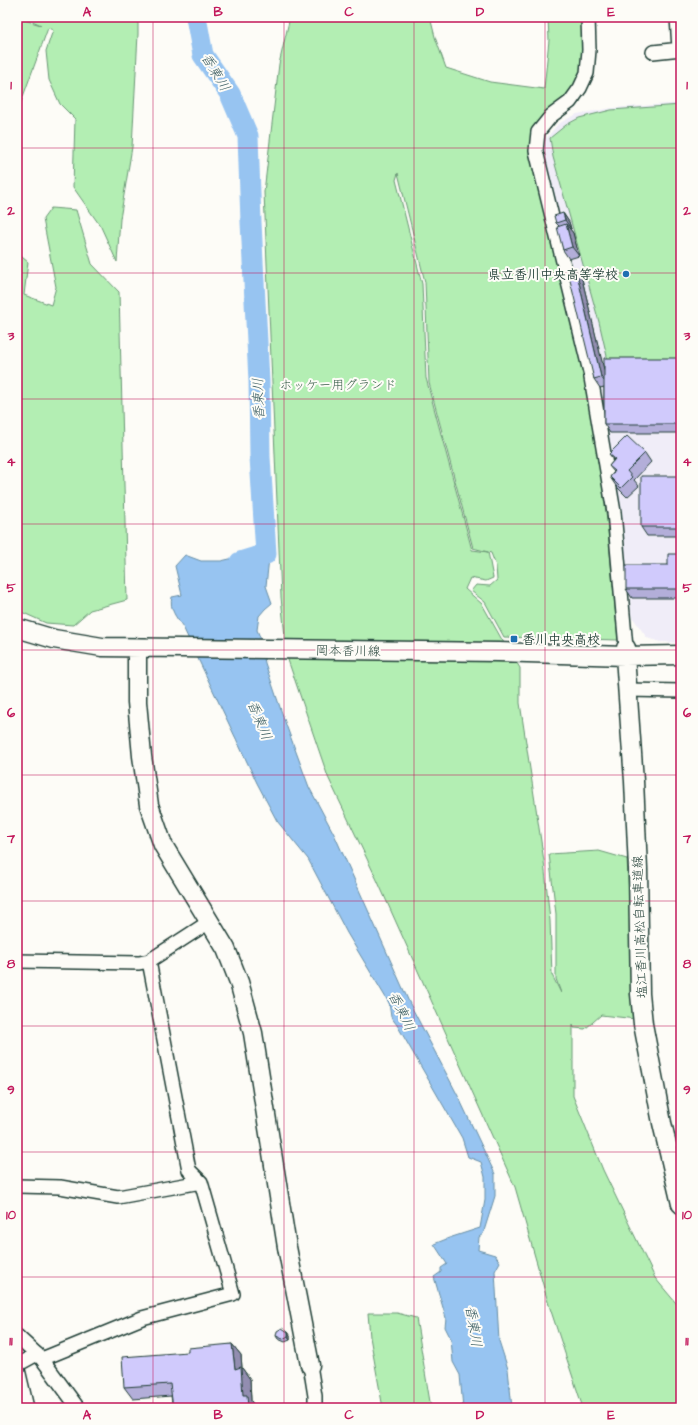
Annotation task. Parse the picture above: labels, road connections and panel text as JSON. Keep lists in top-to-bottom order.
{
  "streets": {
    "main road": ["岡本香川線", "塩江香川高松自転車道線"]
  },
  "crossings": [
    ["岡本香川線", "塩江香川高松自転車道線"]
  ],
  "water": ["香東川"],
  "parks": ["ホッケー用グランド"],
  "places": {
    "other": ["県立香川中央高等学校"],
    "transit": ["香川中央高校"]
  },
  "grid": {
    "columns": [
      "A",
      "B",
      "C",
      "D",
      "E"
    ],
    "rows": [
      "1",
      "2",
      "3",
      "4",
      "5",
      "6",
      "7",
      "8",
      "9",
      "10",
      "11"
    ]
  }
}
